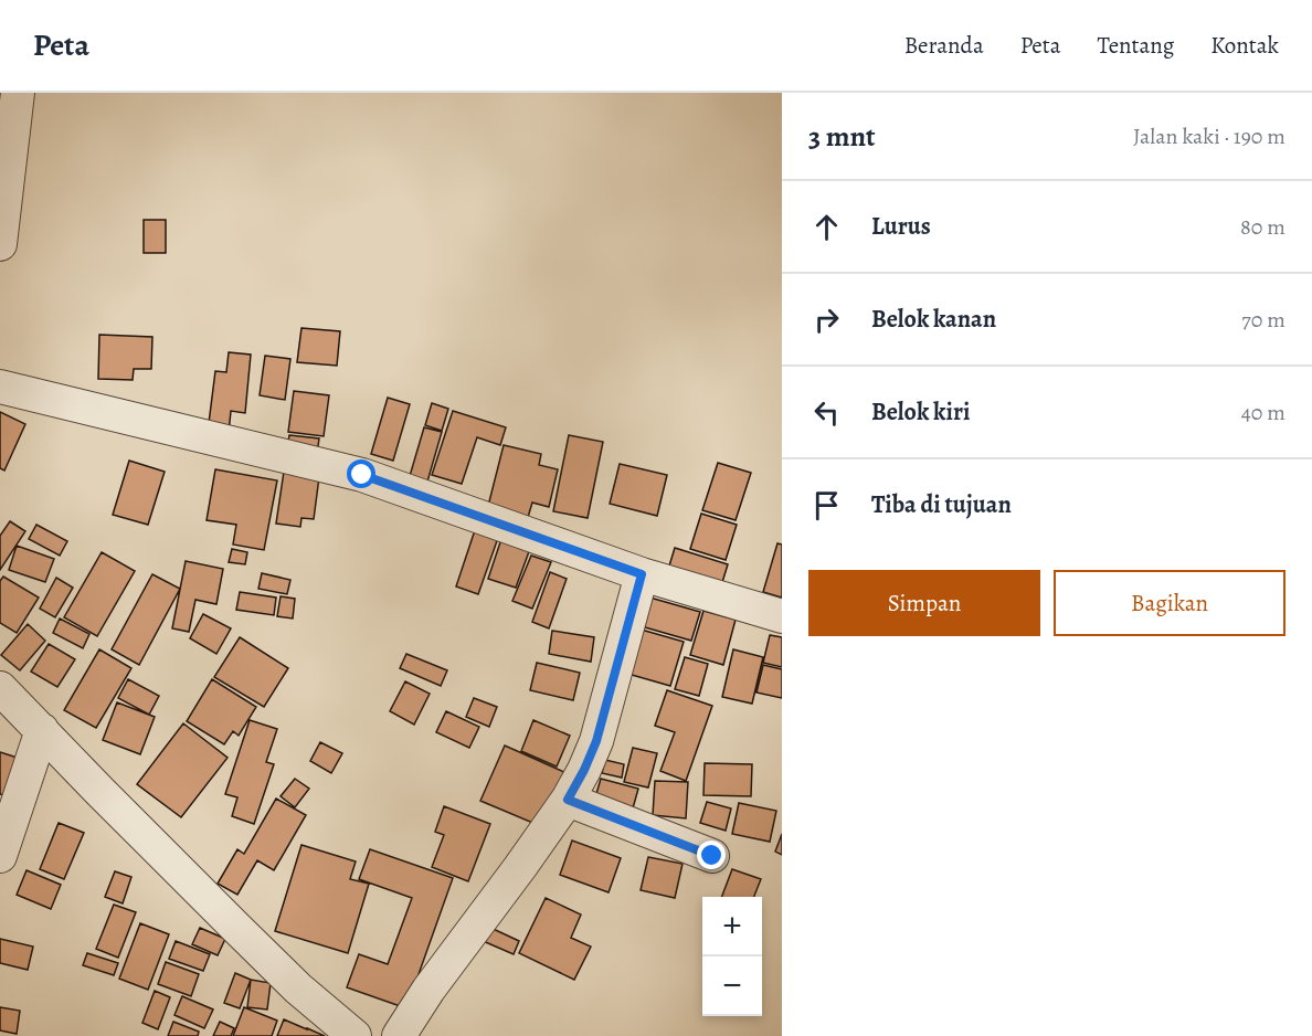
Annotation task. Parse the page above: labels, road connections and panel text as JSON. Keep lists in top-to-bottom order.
{
  "page": {
    "header": "Peta",
    "nav": [
      "Beranda",
      "Peta",
      "Tentang",
      "Kontak"
    ],
    "heading": ["3 mnt", "Jalan kaki · 190 m"],
    "list": [
      ["Lurus", "80 m"],
      ["Belok kanan", "70 m"],
      ["Belok kiri", "40 m"],
      "Tiba di tujuan"
    ],
    "buttons": ["Simpan", "Bagikan"],
    "map_buttons": ["+", "−"]
  }
}
